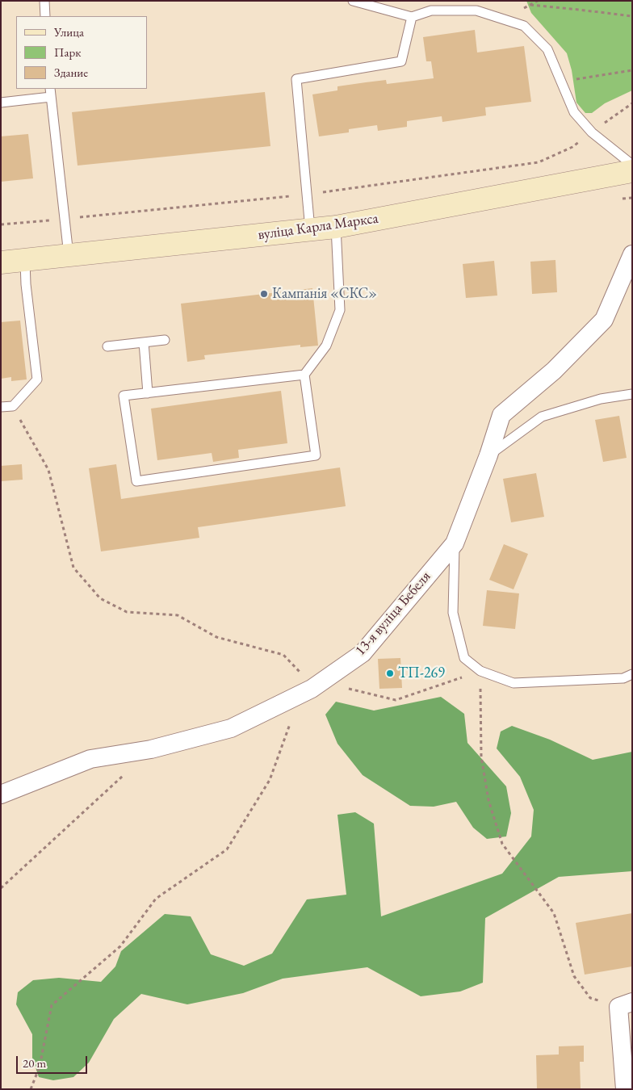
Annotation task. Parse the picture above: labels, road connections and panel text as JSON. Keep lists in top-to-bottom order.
{
  "streets": {
    "main road": ["вуліца Карла Маркса"],
    "street": ["13-я вуліца Бебеля"]
  },
  "places": ["Кампанія «СКС»", "ТП-269"],
  "legend": ["Улица", "Парк", "Здание"],
  "scale_bar": "20 m"
}
